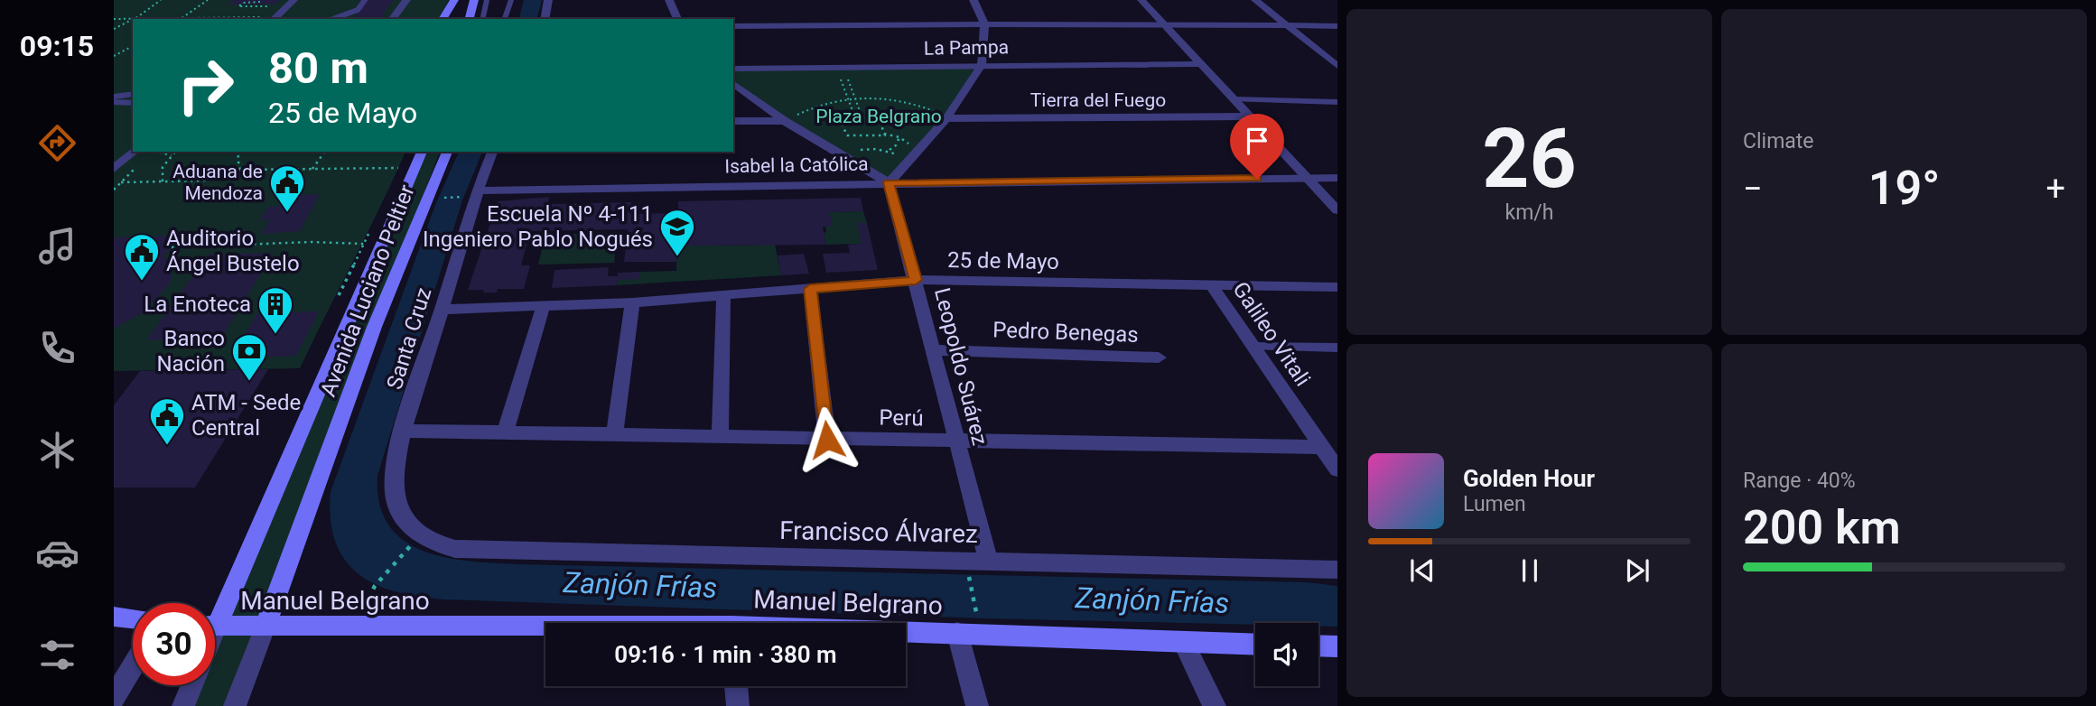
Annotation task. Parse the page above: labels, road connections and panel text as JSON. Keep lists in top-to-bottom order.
{
  "streets": {
    "main road": ["Avenida Luciano Peltier", "Manuel Belgrano"],
    "street": [
      "La Pampa",
      "Tierra del Fuego",
      "Isabel la Católica",
      "25 de Mayo",
      "Pedro Benegas",
      "Galileo Vitali",
      "Santa Cruz",
      "Leopoldo Suárez",
      "Perú",
      "Francisco Álvarez"
    ]
  },
  "crossings": [
    ["Isabel la Católica", "Santa Cruz"],
    ["Isabel la Católica", "Leopoldo Suárez"],
    ["25 de Mayo", "Galileo Vitali"],
    ["25 de Mayo", "Santa Cruz"],
    ["25 de Mayo", "Leopoldo Suárez"],
    ["Avenida Luciano Peltier", "Manuel Belgrano"],
    ["Pedro Benegas", "Leopoldo Suárez"],
    ["Galileo Vitali", "Perú"],
    ["Santa Cruz", "Perú"],
    ["Santa Cruz", "Francisco Álvarez"],
    ["Leopoldo Suárez", "Perú"],
    ["Leopoldo Suárez", "Francisco Álvarez"]
  ],
  "water": ["Zanjón Frías"],
  "parks": ["Plaza Belgrano"],
  "places": {
    "public building": ["Aduana de Mendoza", "Auditorio Ángel Bustelo", "ATM - Sede Central"],
    "school or university": ["Escuela Nº 4-111 Ingeniero Pablo Nogués"],
    "building": ["La Enoteca"],
    "bank": ["Banco Nación"]
  },
  "page": {
    "tabs": "09:15",
    "tile": [
      ["26", "km/h"],
      "Climate",
      ["Range · 40%", "200 km"]
    ],
    "turn": ["80 m", "25 de Mayo"],
    "heat": ["−", "19°", "+"],
    "song": ["Golden Hour", "Lumen"],
    "limit": "30",
    "trip": "09:16 · 1 min · 380 m"
  }
}
